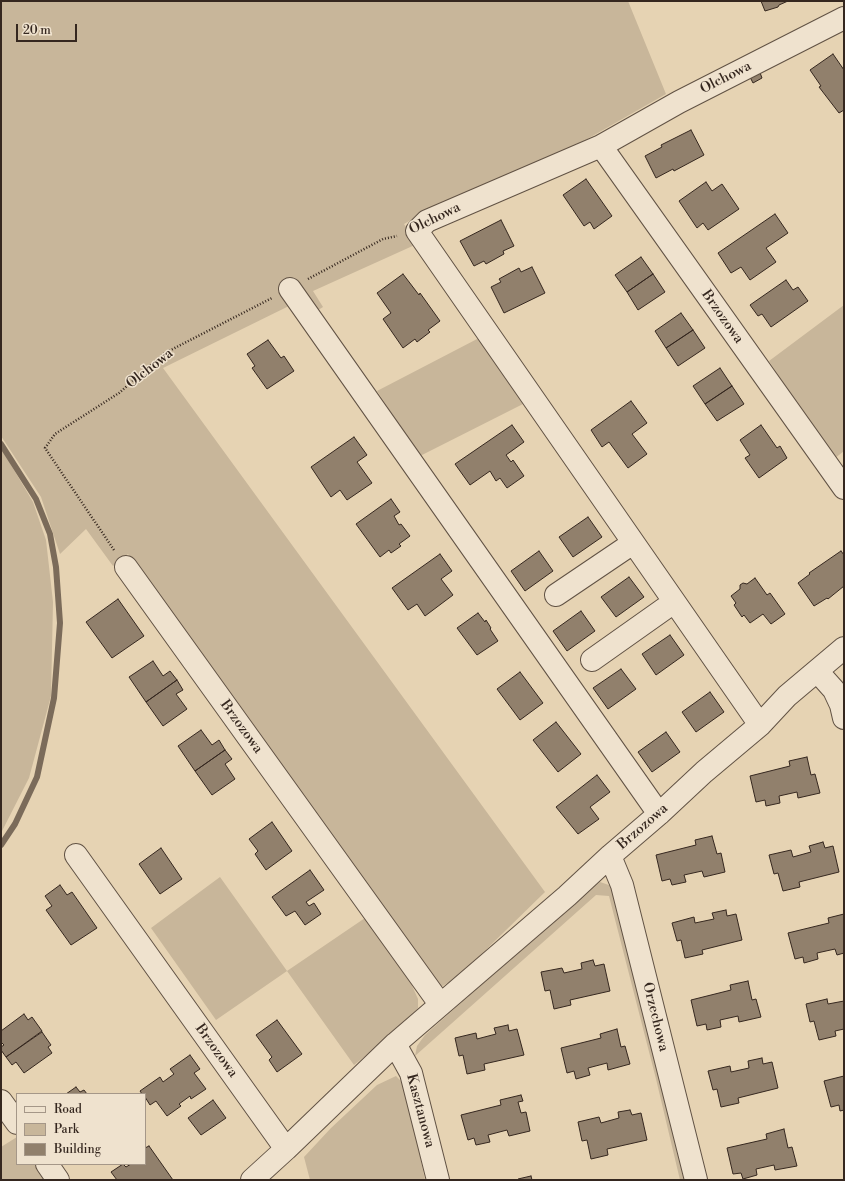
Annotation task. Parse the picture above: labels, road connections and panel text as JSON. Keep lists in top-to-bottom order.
{
  "streets": {
    "street": [
      "Olchowa",
      "Brzozowa",
      "Orzechowa",
      "Kasztanowa"
    ]
  },
  "crossings": [
    ["Olchowa", "Brzozowa"],
    ["Brzozowa", "Orzechowa"],
    ["Brzozowa", "Kasztanowa"]
  ],
  "legend": ["Road", "Park", "Building"],
  "scale_bar": "20 m"
}
